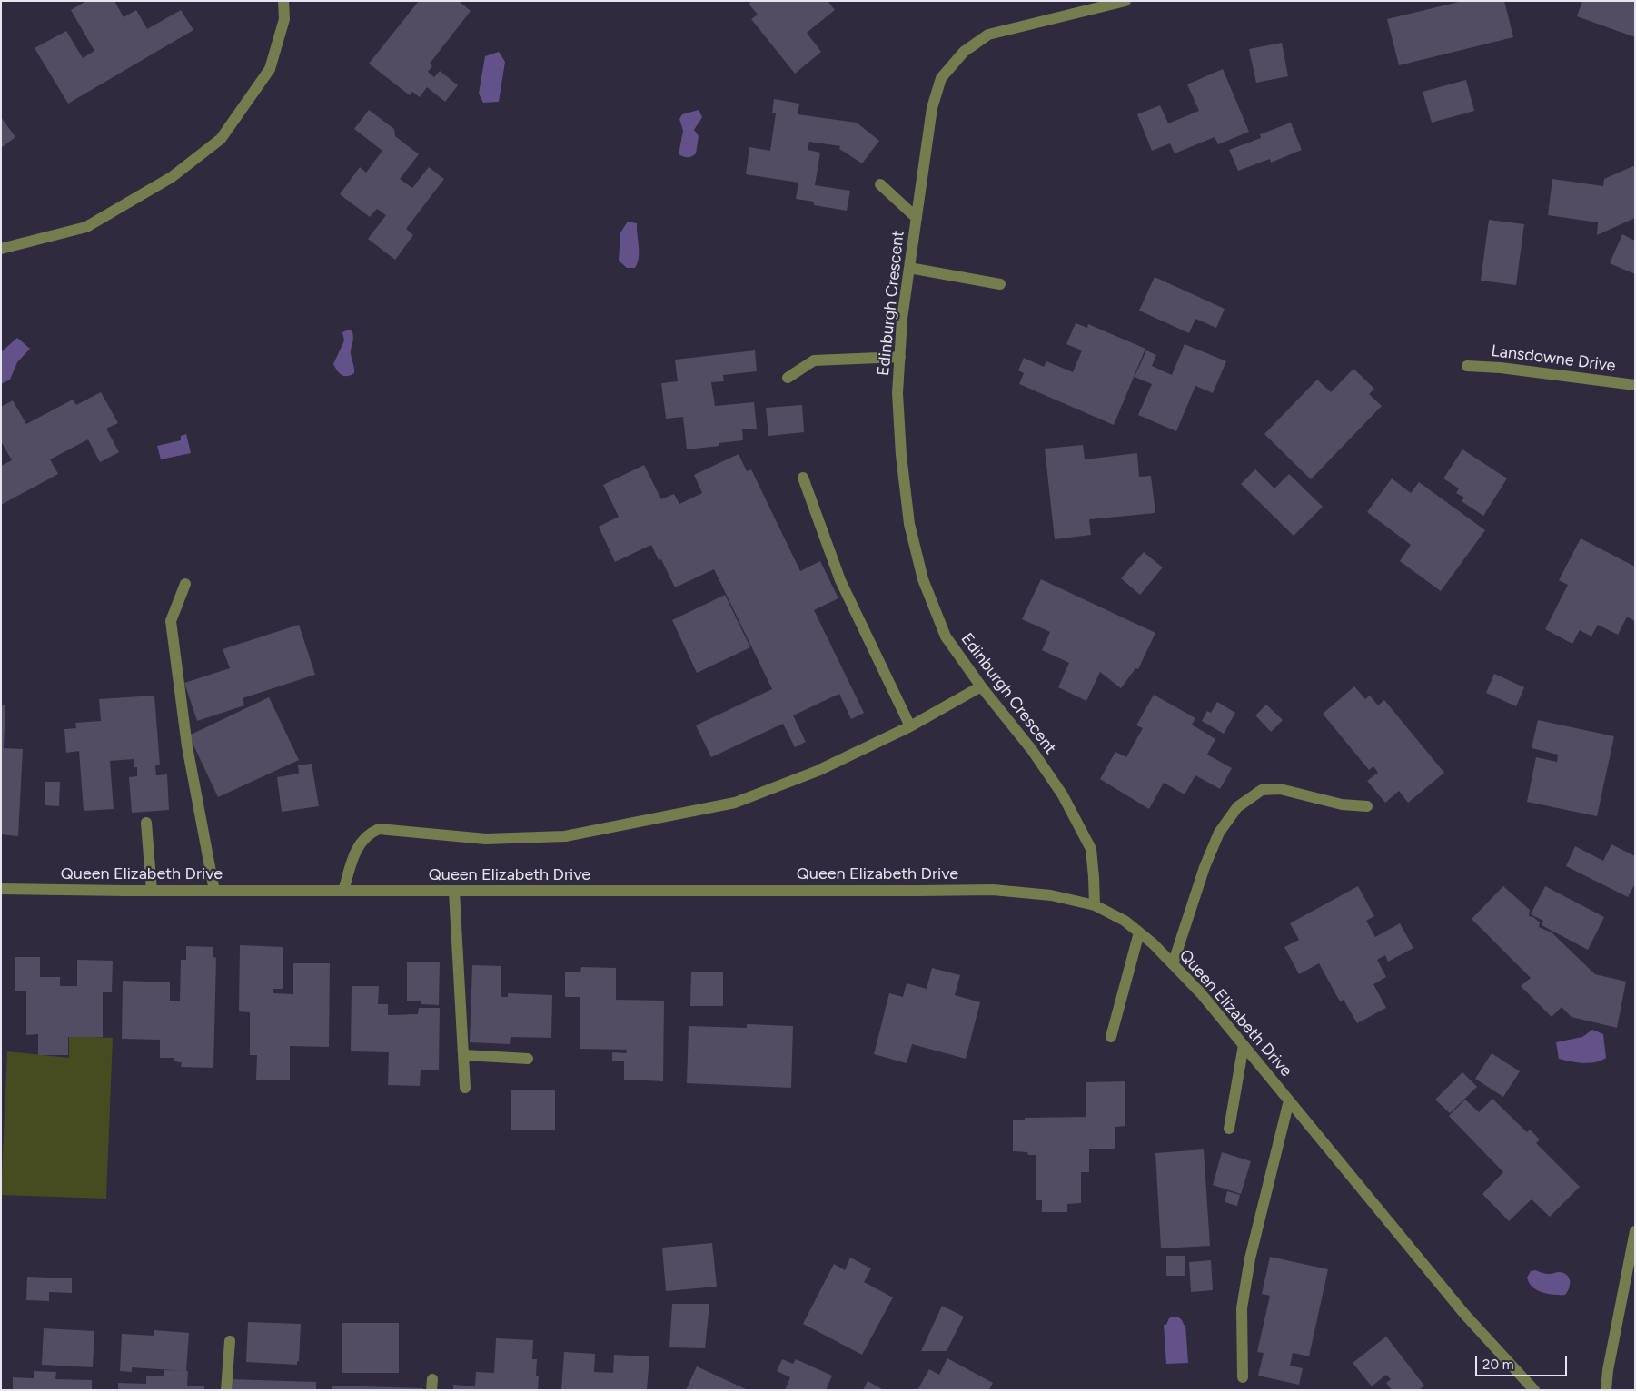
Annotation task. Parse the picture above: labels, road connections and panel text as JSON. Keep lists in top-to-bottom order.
{
  "streets": {
    "street": ["Edinburgh Crescent", "Lansdowne Drive", "Queen Elizabeth Drive"]
  },
  "crossings": [
    ["Edinburgh Crescent", "Queen Elizabeth Drive"]
  ],
  "scale_bar": "20 m"
}
